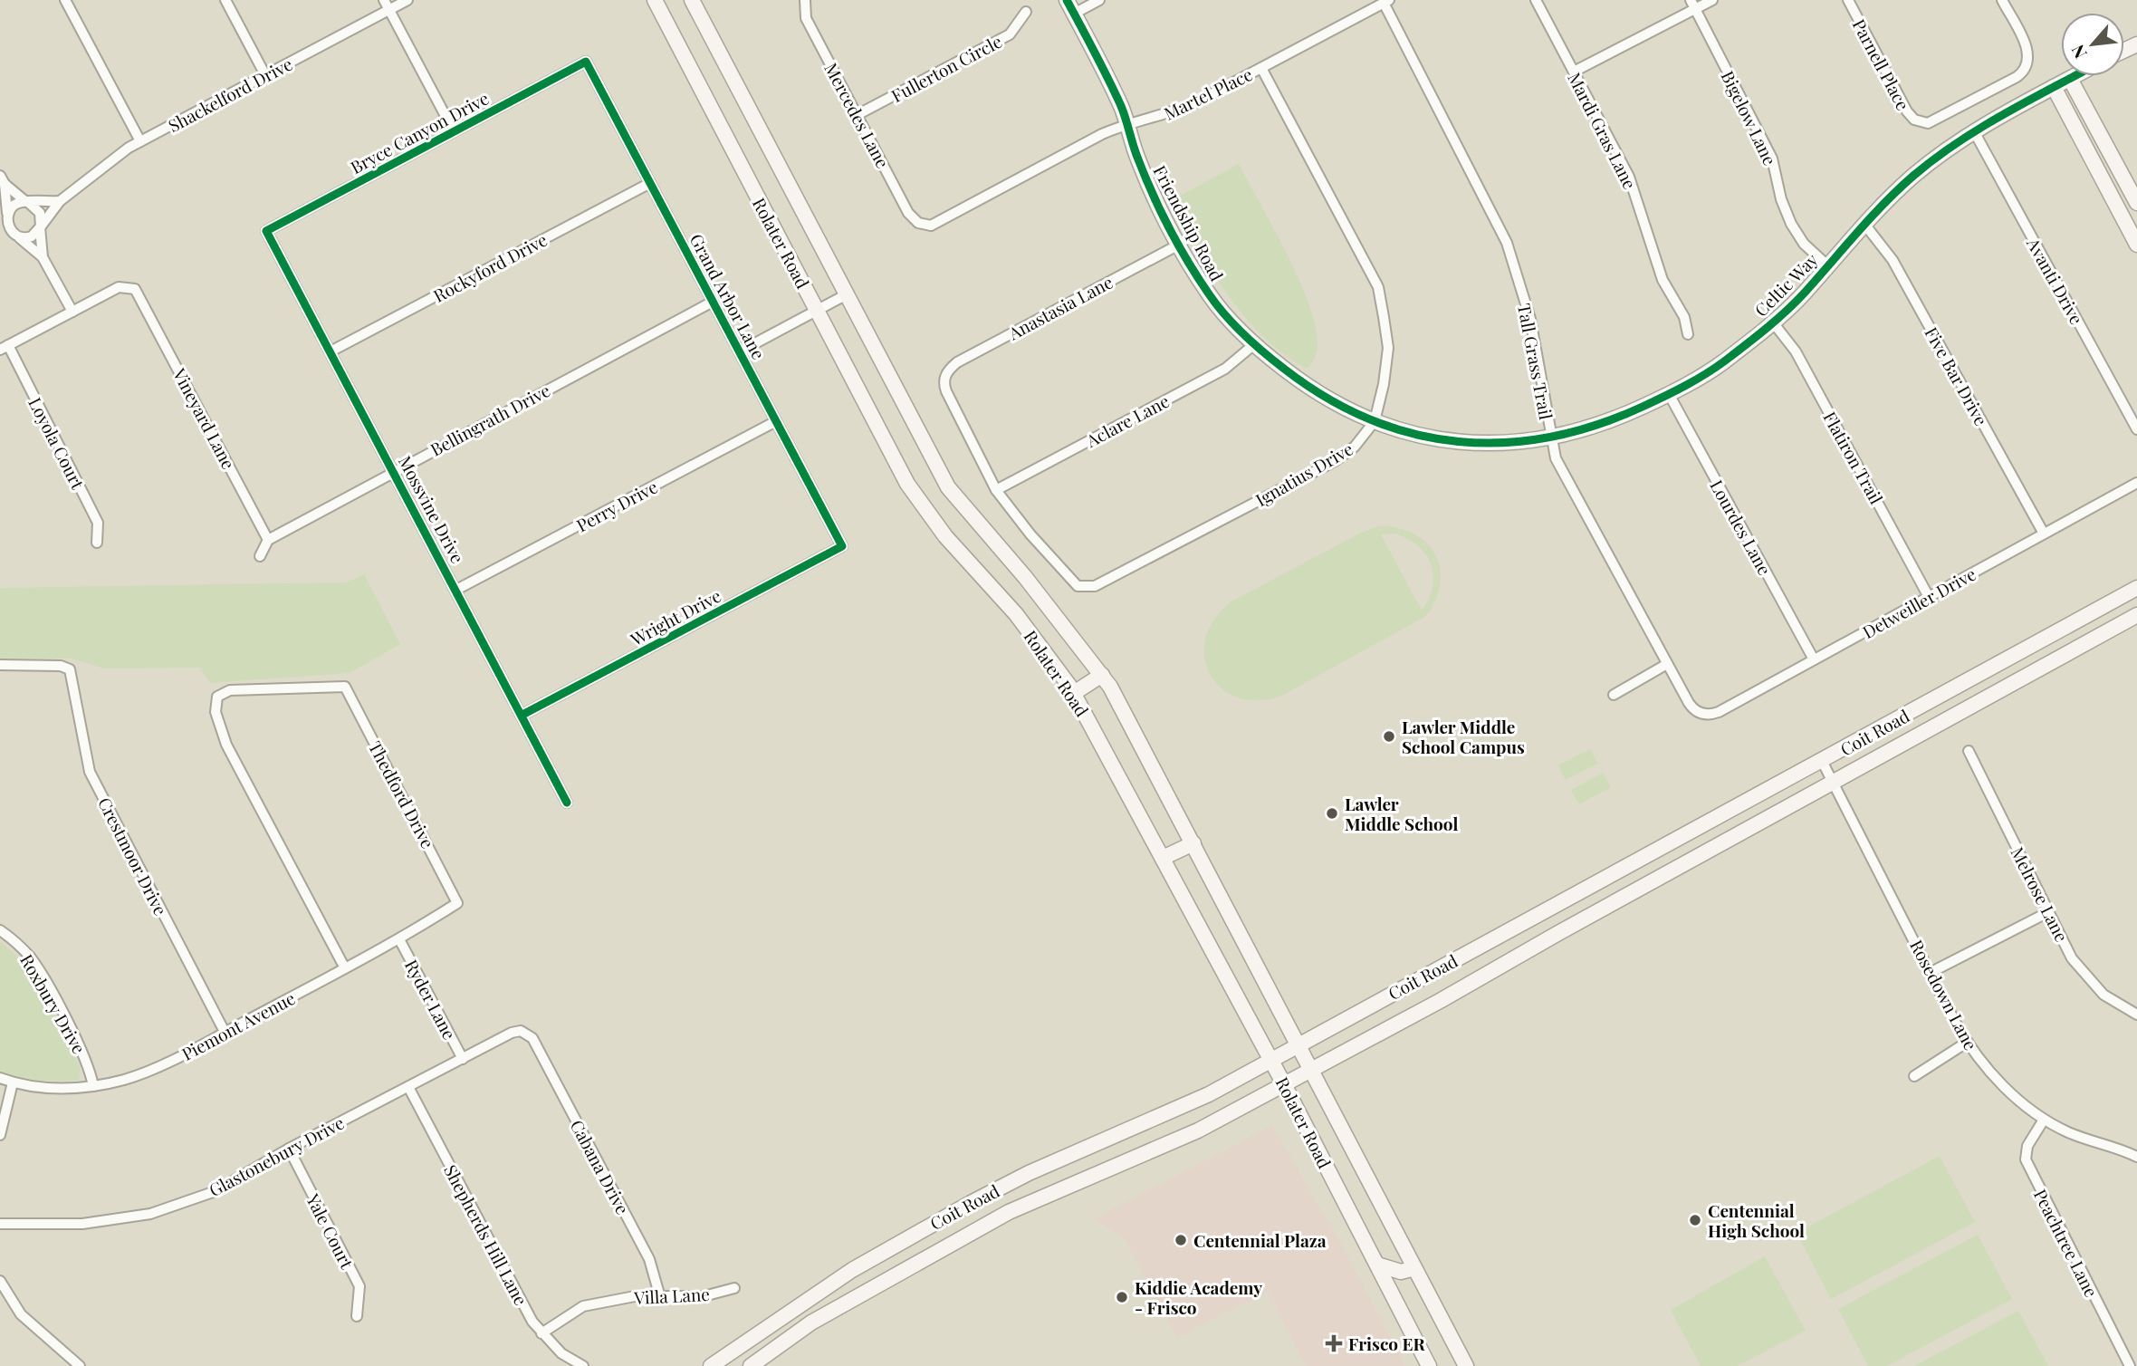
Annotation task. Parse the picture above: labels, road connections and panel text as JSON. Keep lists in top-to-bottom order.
{
  "streets": {
    "main road": [
      "Friendship Road",
      "Rolater Road",
      "Celtic Way",
      "Coit Road"
    ],
    "street": [
      "Parnell Place",
      "Fullerton Circle",
      "Martel Place",
      "Shackelford Drive",
      "Mercedes Lane",
      "Bigelow Lane",
      "Mardi Gras Lane",
      "Bryce Canyon Drive",
      "Rockyford Drive",
      "Avanti Drive",
      "Grand Arbor Lane",
      "Anastasia Lane",
      "Tall Grass Trail",
      "Five Bar Drive",
      "Vineyard Lane",
      "Bellingrath Drive",
      "Aclare Lane",
      "Loyola Court",
      "Flatiron Trail",
      "Ignatius Drive",
      "Perry Drive",
      "Mossvine Drive",
      "Lourdes Lane",
      "Detweiller Drive",
      "Wright Drive",
      "Thedford Drive",
      "Crestmoor Drive",
      "Melrose Lane",
      "Rosedown Lane",
      "Ryder Lane",
      "Roxbury Drive",
      "Piemont Avenue",
      "Glastonebury Drive",
      "Cabana Drive",
      "Yale Court",
      "Shepherds Hill Lane",
      "Peachtree Lane",
      "Villa Lane"
    ]
  },
  "crossings": [
    ["Fullerton Circle", "Mercedes Lane"],
    ["Martel Place", "Mercedes Lane"],
    ["Martel Place", "Friendship Road"],
    ["Martel Place", "Tall Grass Trail"],
    ["Martel Place", "Ignatius Drive"],
    ["Bigelow Lane", "Celtic Way"],
    ["Bryce Canyon Drive", "Grand Arbor Lane"],
    ["Bryce Canyon Drive", "Mossvine Drive"],
    ["Friendship Road", "Celtic Way"],
    ["Friendship Road", "Anastasia Lane"],
    ["Friendship Road", "Aclare Lane"],
    ["Friendship Road", "Ignatius Drive"],
    ["Rolater Road", "Coit Road"],
    ["Rockyford Drive", "Grand Arbor Lane"],
    ["Rockyford Drive", "Mossvine Drive"],
    ["Avanti Drive", "Celtic Way"],
    ["Celtic Way", "Tall Grass Trail"],
    ["Celtic Way", "Five Bar Drive"],
    ["Celtic Way", "Flatiron Trail"],
    ["Celtic Way", "Lourdes Lane"],
    ["Grand Arbor Lane", "Bellingrath Drive"],
    ["Grand Arbor Lane", "Perry Drive"],
    ["Grand Arbor Lane", "Wright Drive"],
    ["Anastasia Lane", "Aclare Lane"],
    ["Anastasia Lane", "Ignatius Drive"],
    ["Tall Grass Trail", "Detweiller Drive"],
    ["Five Bar Drive", "Detweiller Drive"],
    ["Vineyard Lane", "Bellingrath Drive"],
    ["Bellingrath Drive", "Mossvine Drive"],
    ["Aclare Lane", "Ignatius Drive"],
    ["Flatiron Trail", "Detweiller Drive"],
    ["Perry Drive", "Mossvine Drive"],
    ["Mossvine Drive", "Wright Drive"],
    ["Lourdes Lane", "Detweiller Drive"],
    ["Coit Road", "Rosedown Lane"],
    ["Thedford Drive", "Piemont Avenue"],
    ["Crestmoor Drive", "Piemont Avenue"],
    ["Rosedown Lane", "Peachtree Lane"],
    ["Ryder Lane", "Piemont Avenue"],
    ["Ryder Lane", "Glastonebury Drive"],
    ["Roxbury Drive", "Piemont Avenue"],
    ["Glastonebury Drive", "Cabana Drive"],
    ["Glastonebury Drive", "Yale Court"],
    ["Glastonebury Drive", "Shepherds Hill Lane"],
    ["Cabana Drive", "Villa Lane"],
    ["Shepherds Hill Lane", "Villa Lane"]
  ],
  "places": {
    "other": [
      "Lawler Middle School Campus",
      "Lawler Middle School",
      "Centennial High School",
      "Centennial Plaza",
      "Kiddie Academy - Frisco"
    ],
    "health": ["Frisco ER"]
  },
  "north": "bottom left"
}
